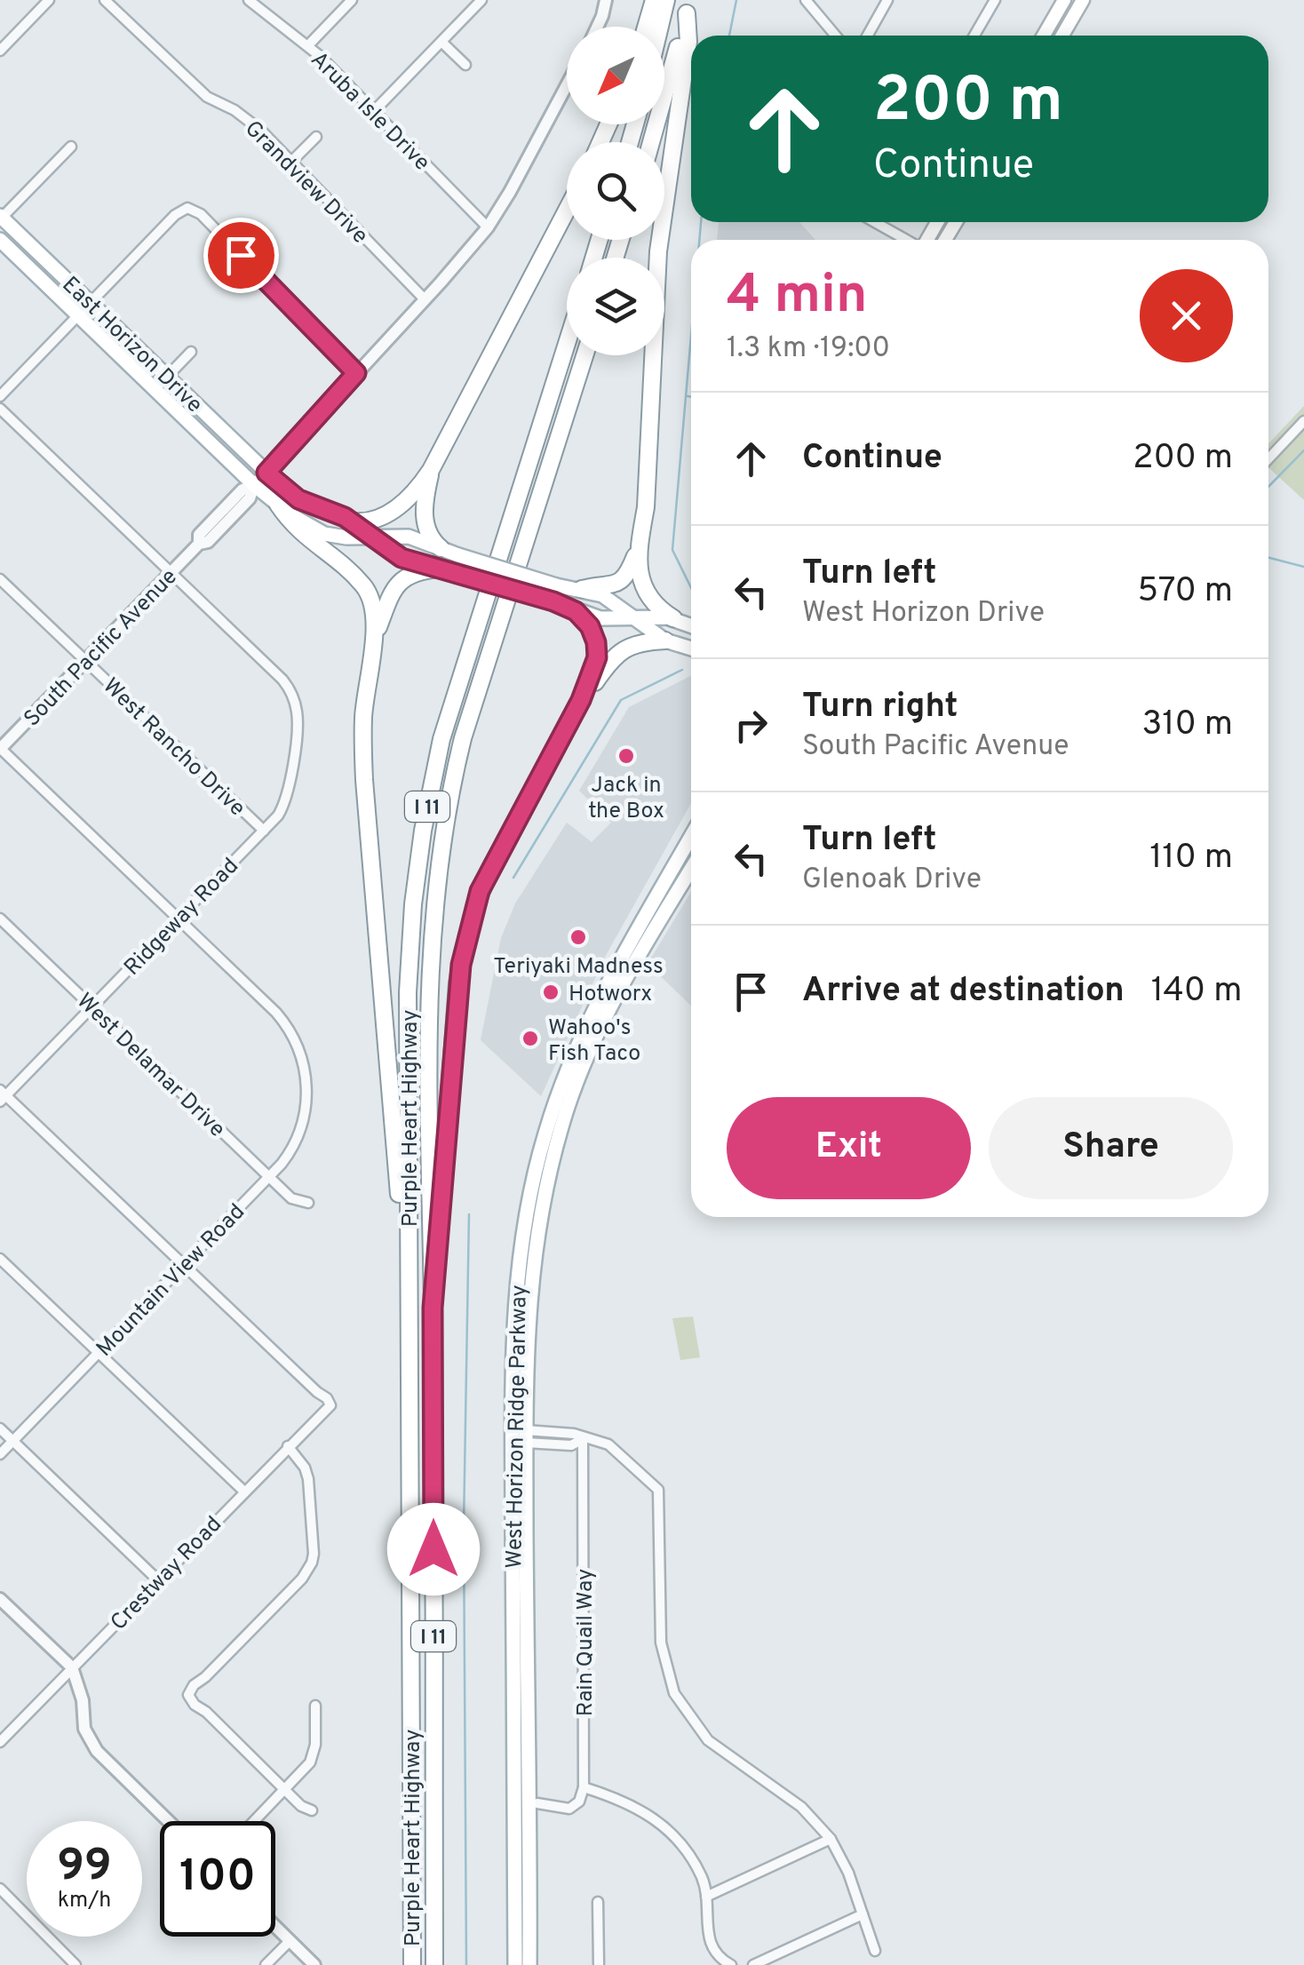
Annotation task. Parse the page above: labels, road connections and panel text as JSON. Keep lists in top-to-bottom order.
{
  "streets": {
    "highway": ["I 11", "Purple Heart Highway"],
    "main road": ["East Horizon Drive", "West Horizon Ridge Parkway"],
    "street": [
      "Aruba Isle Drive",
      "Grandview Drive",
      "South Pacific Avenue",
      "West Rancho Drive",
      "Ridgeway Road",
      "West Delamar Drive",
      "Mountain View Road",
      "Crestway Road",
      "Rain Quail Way"
    ]
  },
  "crossings": [
    ["Aruba Isle Drive", "South Pacific Avenue"],
    ["Grandview Drive", "South Pacific Avenue"],
    ["East Horizon Drive", "South Pacific Avenue"],
    ["South Pacific Avenue", "West Rancho Drive"],
    ["South Pacific Avenue", "Ridgeway Road"],
    ["South Pacific Avenue", "Mountain View Road"],
    ["West Rancho Drive", "Ridgeway Road"],
    ["Ridgeway Road", "West Delamar Drive"],
    ["Ridgeway Road", "Mountain View Road"],
    ["West Delamar Drive", "Mountain View Road"],
    ["Mountain View Road", "Crestway Road"]
  ],
  "places": [
    "Jack in the Box",
    "Teriyaki Madness",
    "Hotworx",
    "Wahoo's Fish Taco"
  ],
  "north": "bottom left",
  "page": {
    "turn": ["200 m", "Continue"],
    "heading": ["4 min", "1.3 km · 19:00"],
    "list": [
      {
        "name": "Continue",
        "value": "200 m"
      },
      {
        "name": "Turn left",
        "note": "West Horizon Drive",
        "value": "570 m"
      },
      {
        "name": "Turn right",
        "note": "South Pacific Avenue",
        "value": "310 m"
      },
      {
        "name": "Turn left",
        "note": "Glenoak Drive",
        "value": "110 m"
      },
      {
        "name": "Arrive at destination",
        "value": "140 m"
      }
    ],
    "buttons": ["Exit", "Share"],
    "speed": "99 km/h",
    "limit": "100"
  }
}
